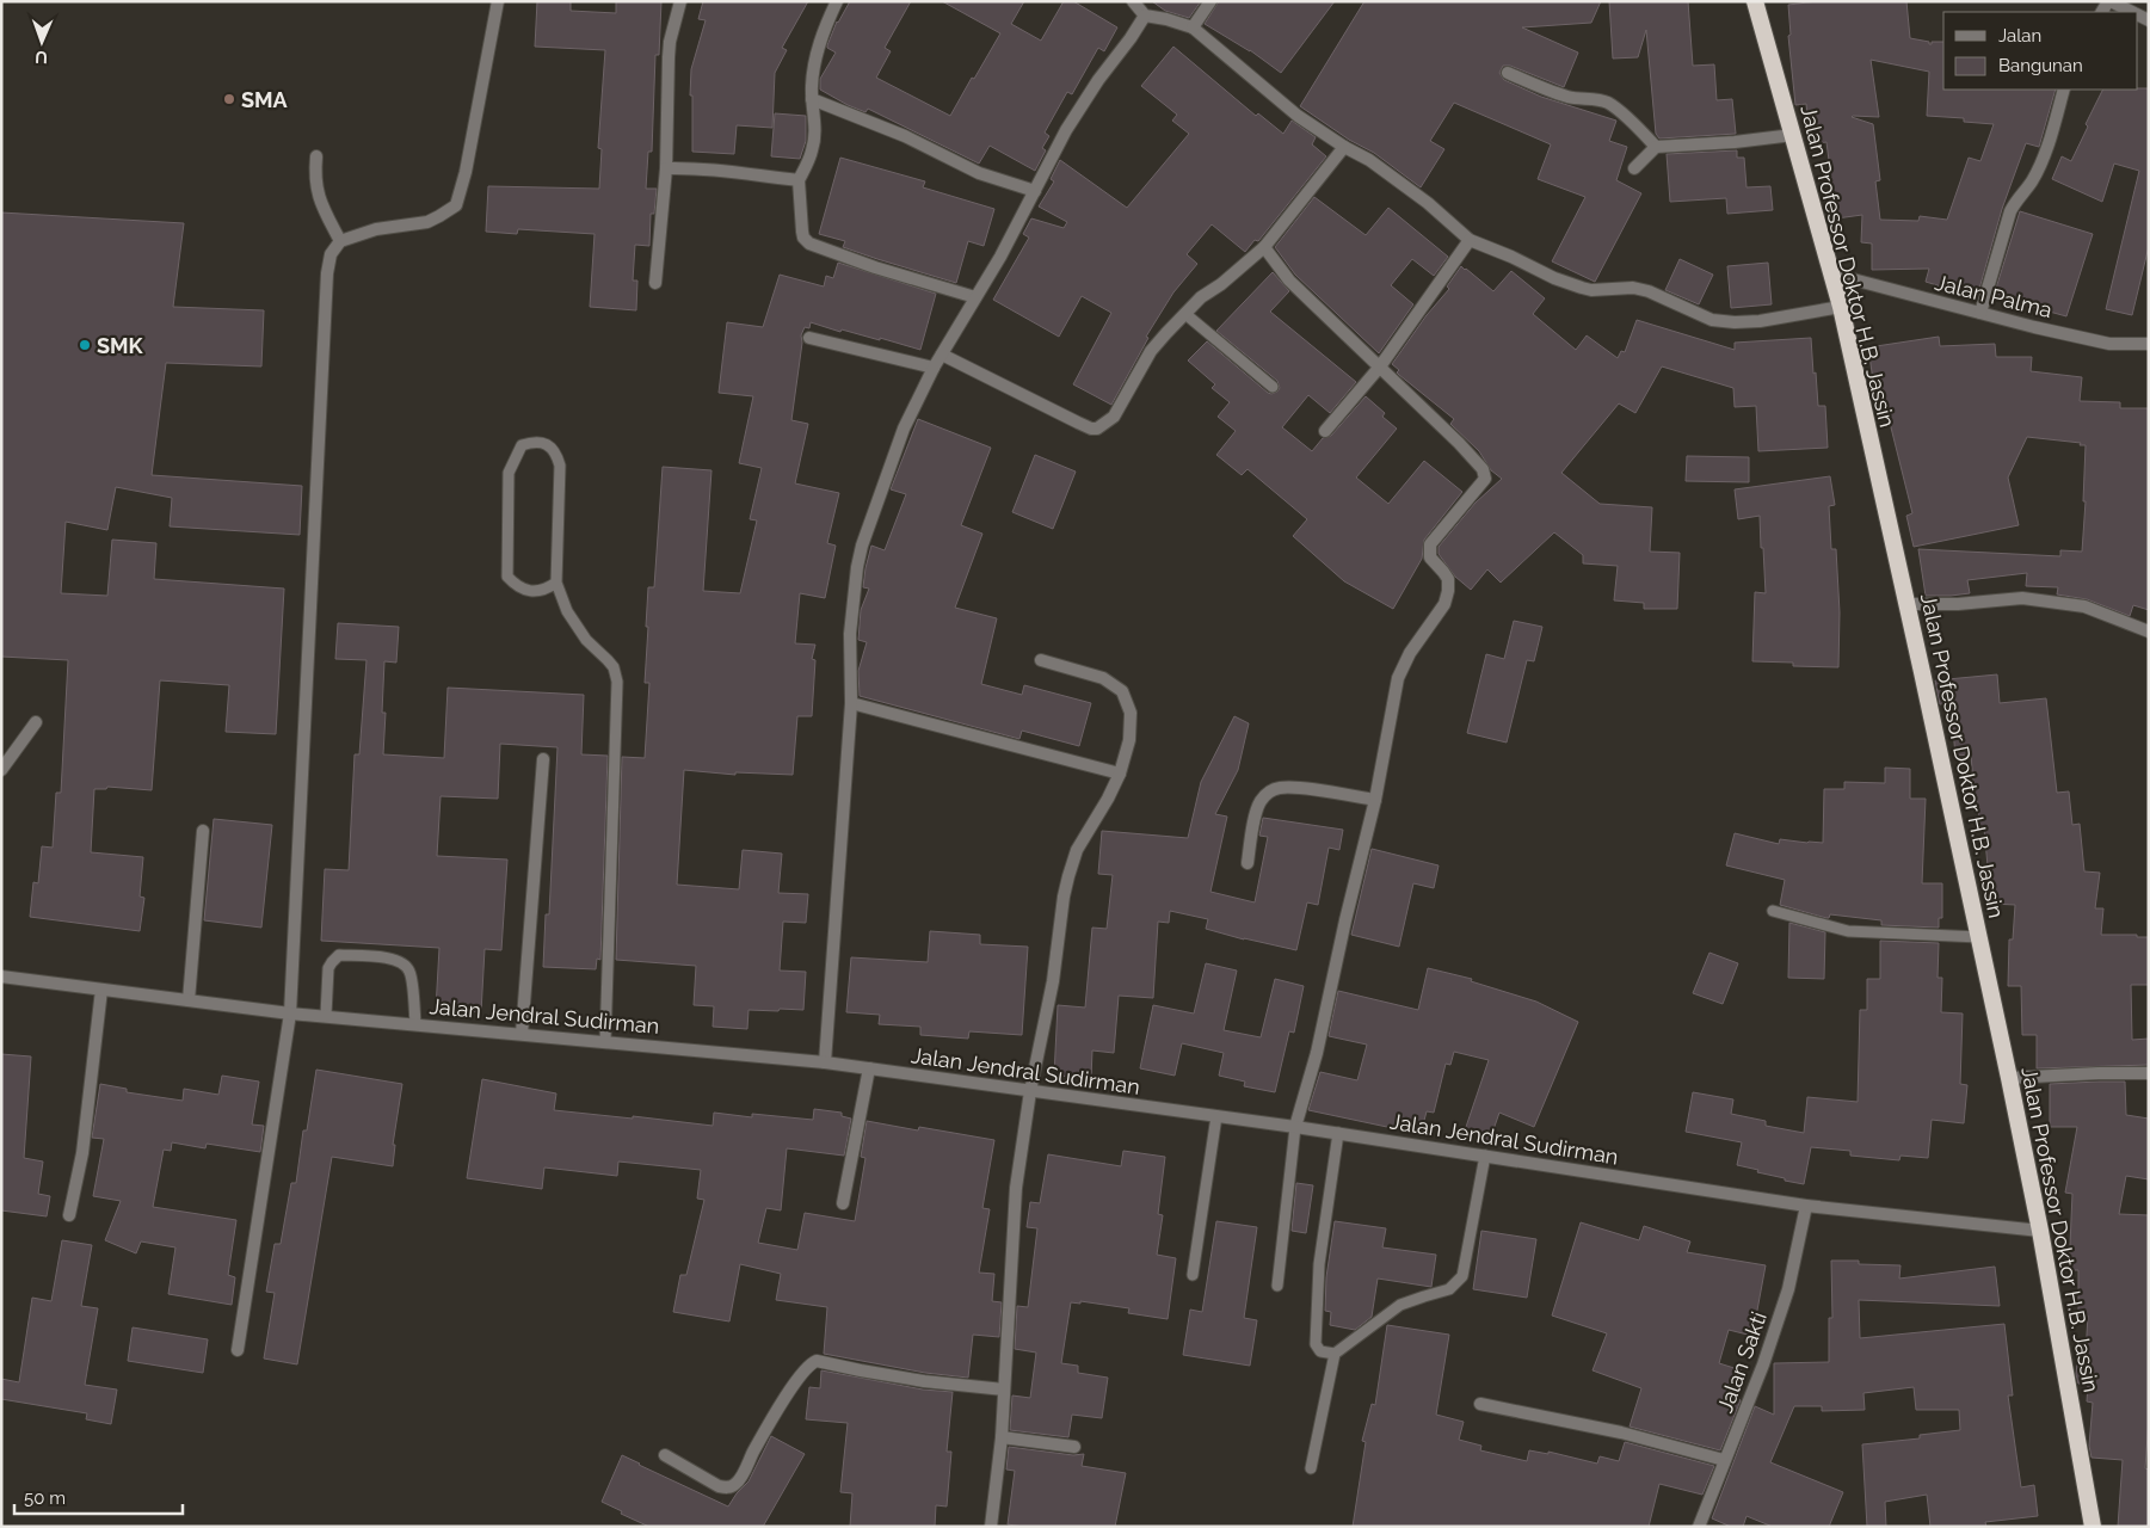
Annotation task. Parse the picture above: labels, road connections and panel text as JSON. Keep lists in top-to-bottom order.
{
  "streets": {
    "highway": ["Jalan Professor Doktor H.B. Jassin"],
    "street": ["Jalan Palma", "Jalan Jendral Sudirman", "Jalan Sakti"]
  },
  "crossings": [
    ["Jalan Professor Doktor H.B. Jassin", "Jalan Palma"],
    ["Jalan Professor Doktor H.B. Jassin", "Jalan Jendral Sudirman"],
    ["Jalan Jendral Sudirman", "Jalan Sakti"]
  ],
  "places": ["SMA", "SMK"],
  "legend": ["Jalan", "Bangunan"],
  "scale_bar": "50 m",
  "north": "bottom"
}
